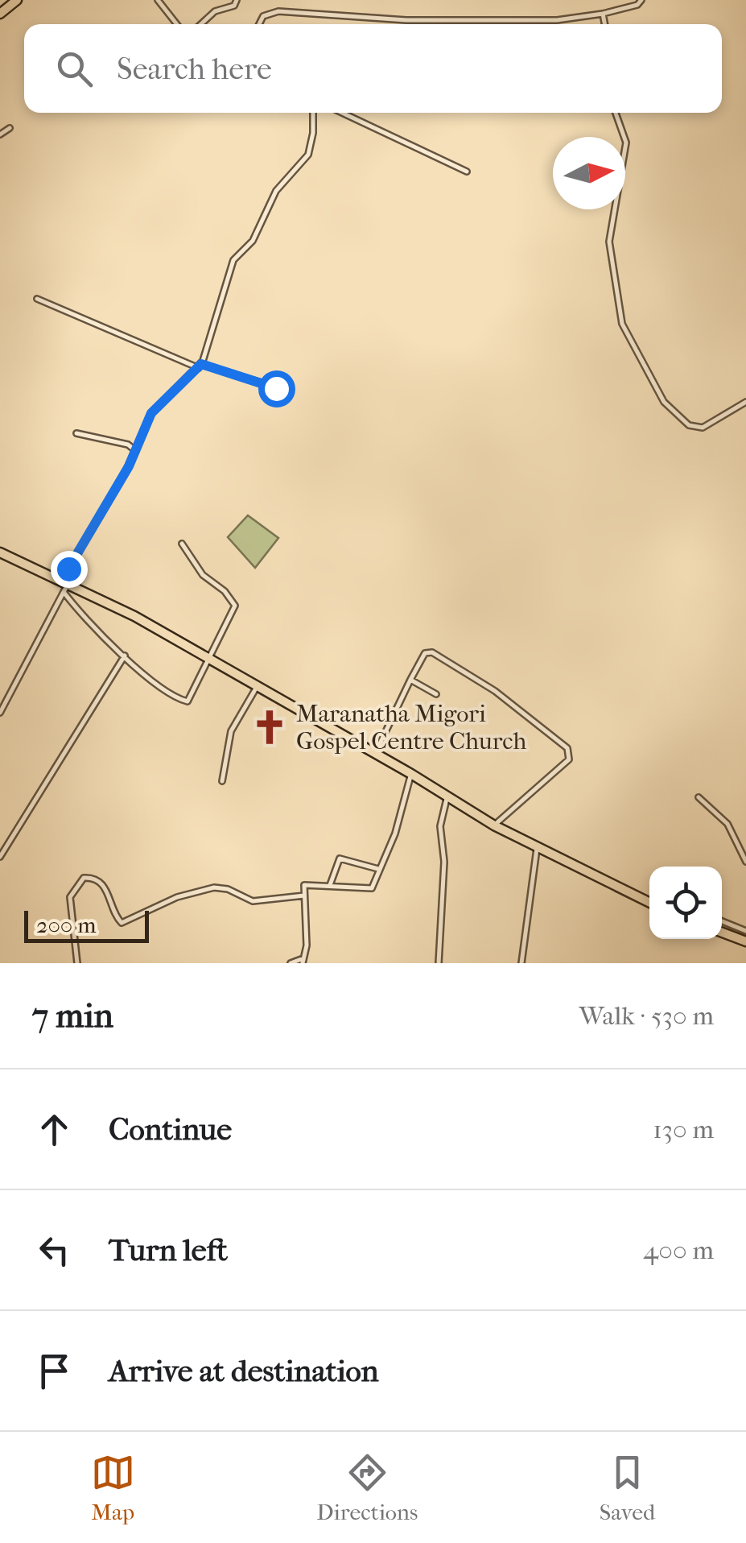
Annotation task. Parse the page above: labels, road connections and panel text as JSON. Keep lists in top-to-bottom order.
{
  "places": {
    "church": ["Maranatha Migori Gospel Centre Church"]
  },
  "scale_bar": "200 m",
  "north": "right",
  "page": {
    "search": "Search here",
    "scale": "200 m",
    "heading": ["7 min", "Walk · 530 m"],
    "list": [
      ["Continue", "130 m"],
      ["Turn left", "400 m"],
      "Arrive at destination"
    ],
    "nav": ["Map", "Directions", "Saved"]
  }
}
